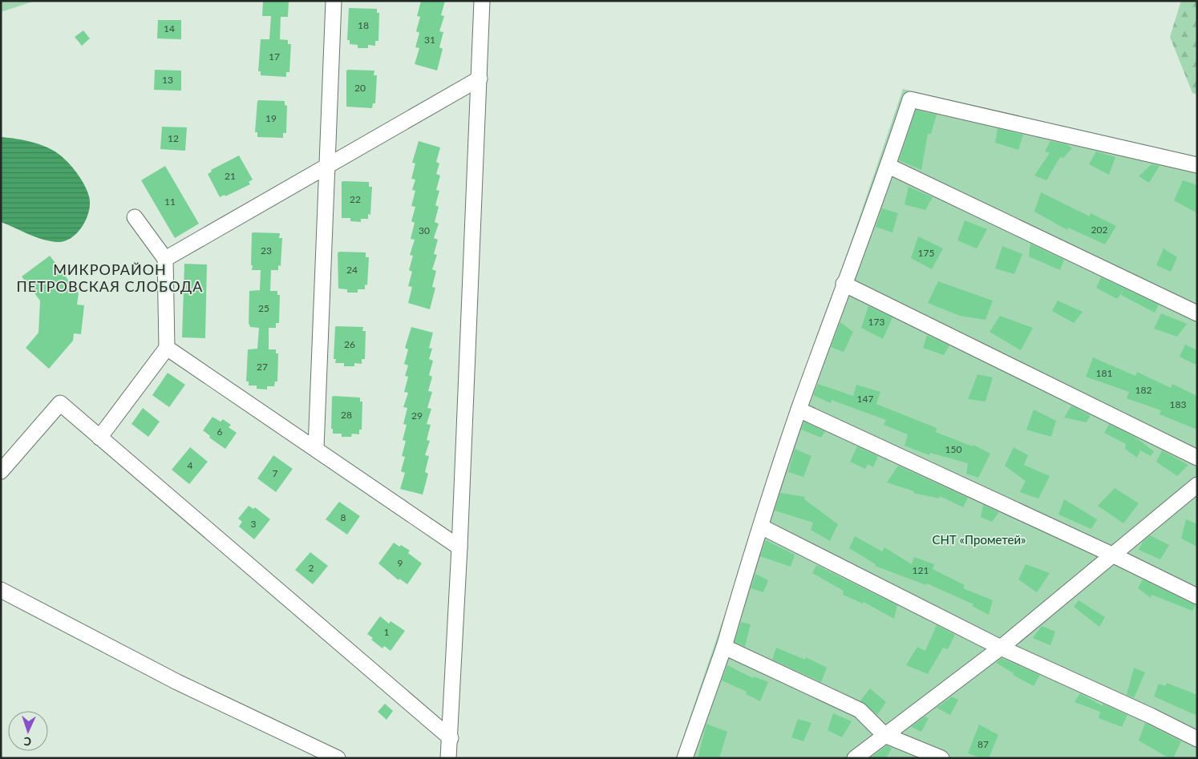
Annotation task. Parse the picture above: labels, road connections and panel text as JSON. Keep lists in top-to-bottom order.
{
  "districts": ["МИКРОРАЙОН ПЕТРОВСКАЯ СЛОБОДА"],
  "parks": ["СНТ «Прометей»"],
  "house_numbers": [
    "18",
    "14",
    "31",
    "17",
    "13",
    "20",
    "19",
    "12",
    "21",
    "22",
    "11",
    "202",
    "30",
    "23",
    "175",
    "24",
    "25",
    "173",
    "26",
    "27",
    "181",
    "182",
    "147",
    "183",
    "28",
    "29",
    "6",
    "150",
    "4",
    "7",
    "8",
    "3",
    "9",
    "2",
    "121",
    "1",
    "87"
  ],
  "north": "bottom"
}
